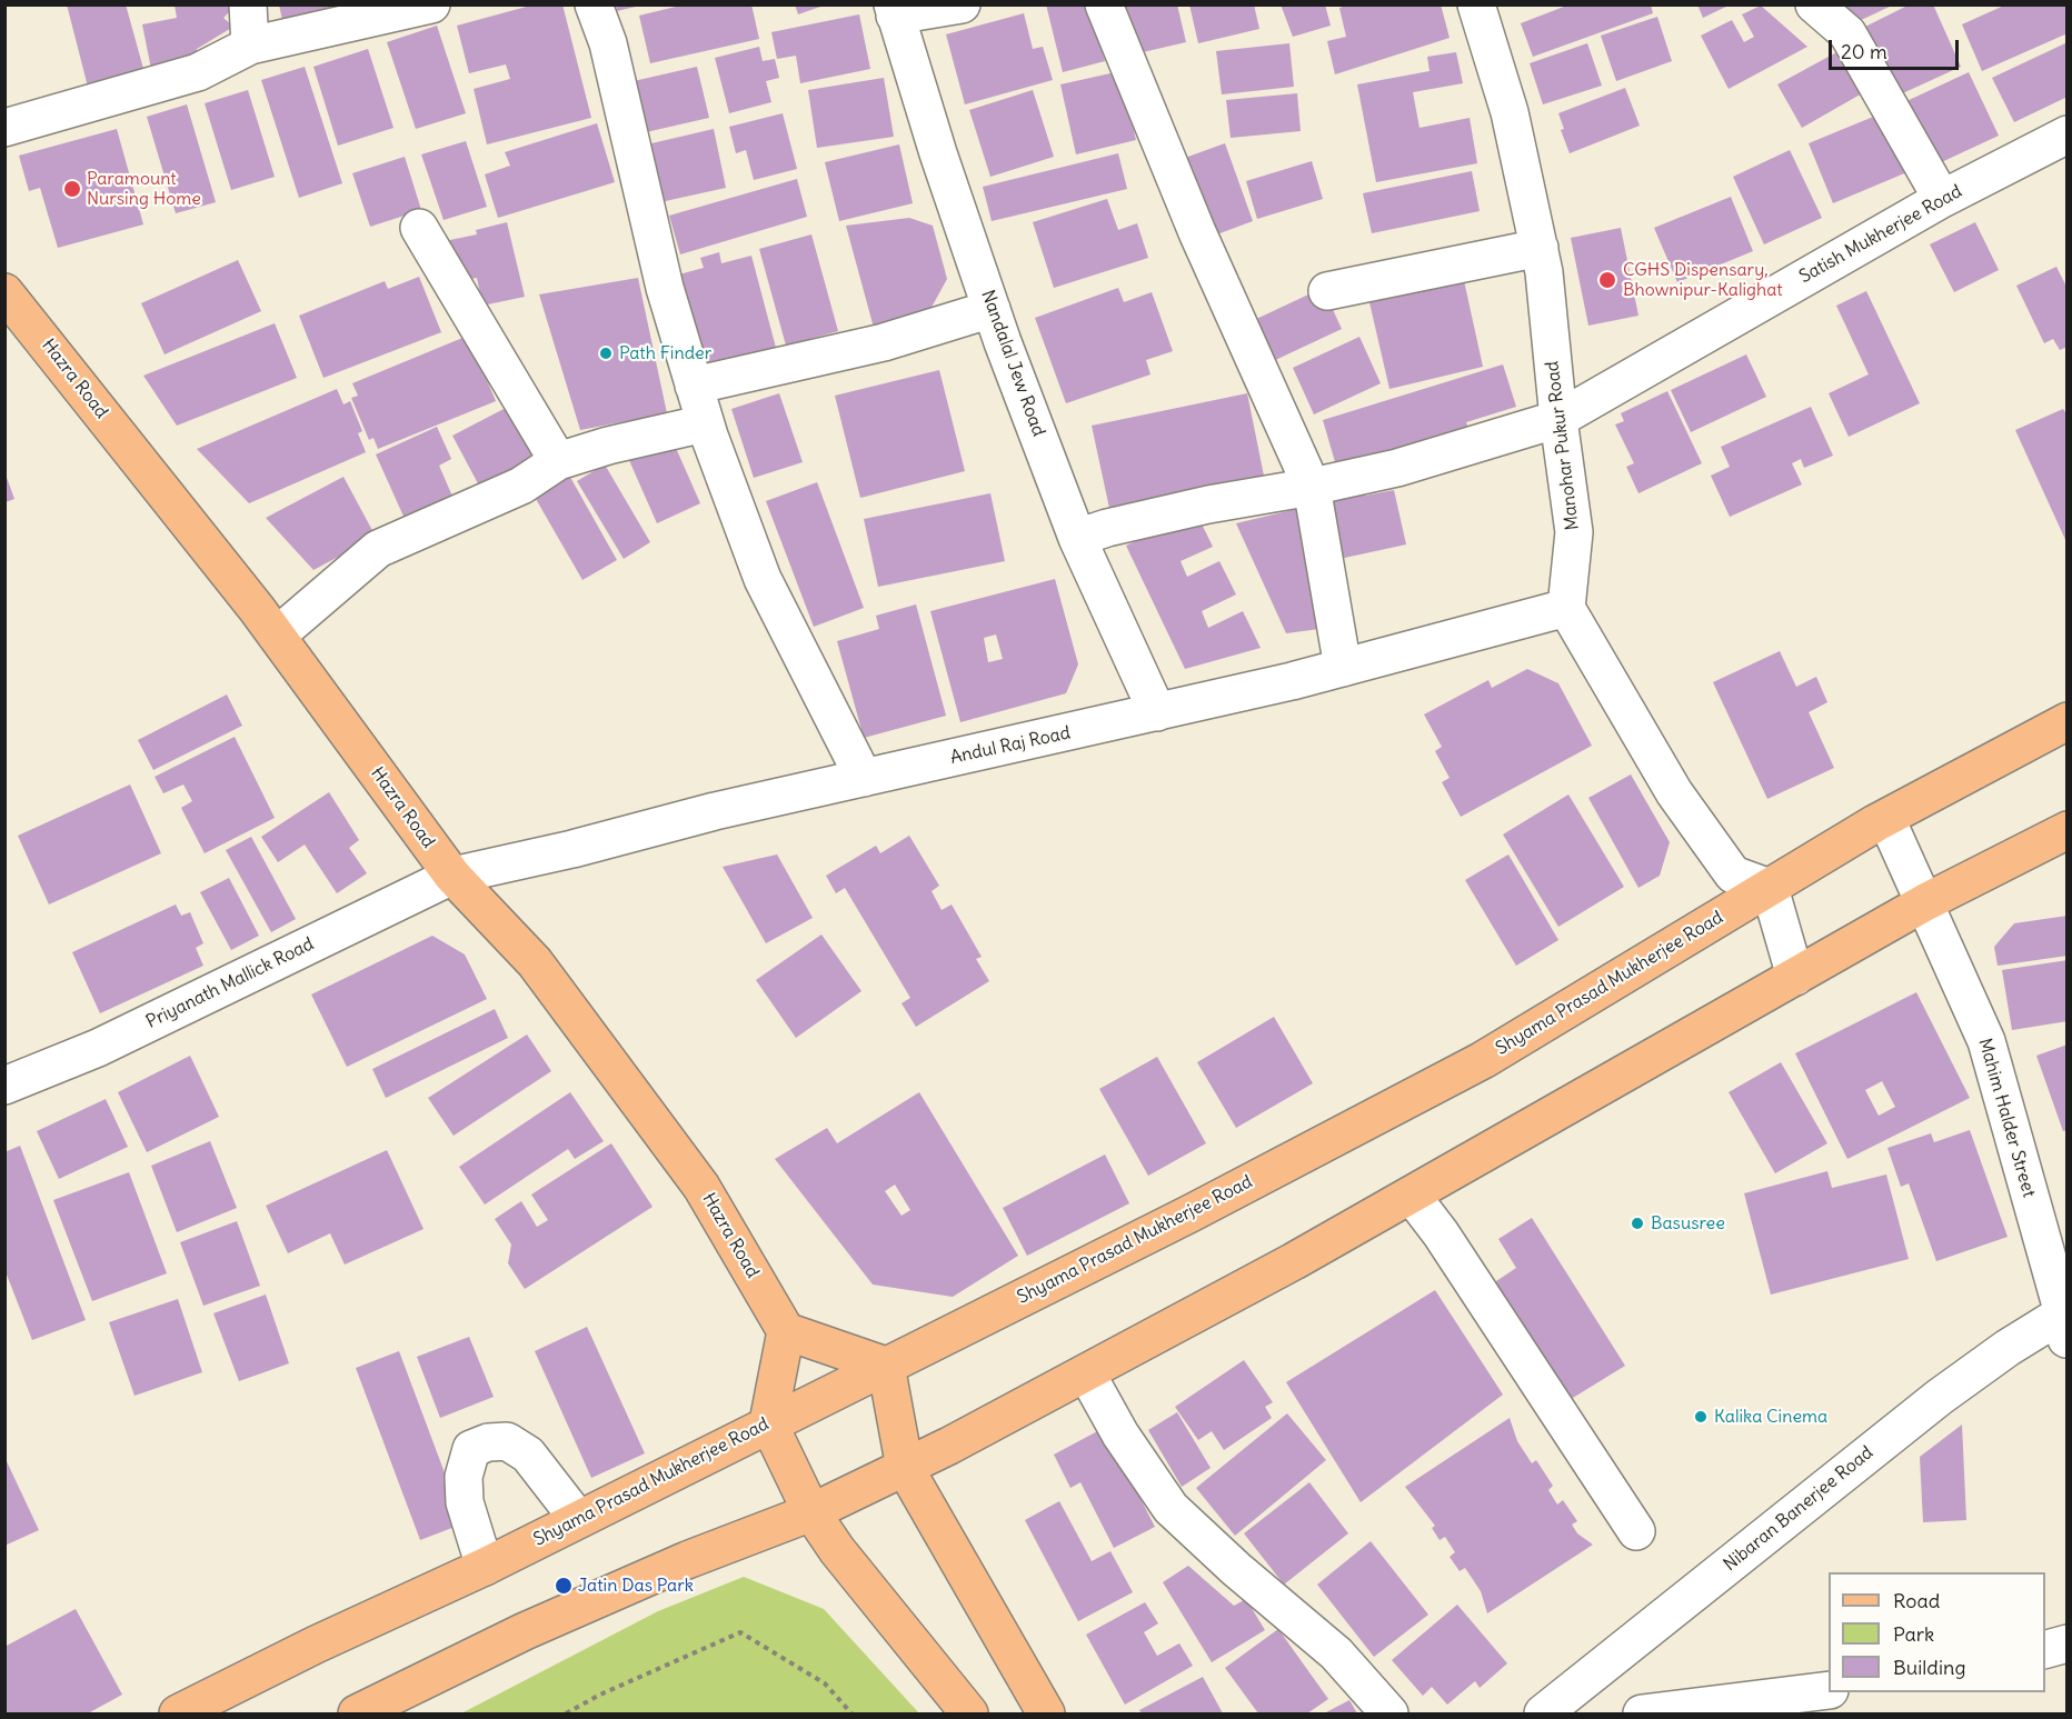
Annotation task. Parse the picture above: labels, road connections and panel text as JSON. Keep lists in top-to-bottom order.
{
  "streets": {
    "main road": ["Hazra Road", "Shyama Prasad Mukherjee Road"],
    "street": [
      "Satish Mukherjee Road",
      "Nandalal Jew Road",
      "Manohar Pukur Road",
      "Andul Raj Road",
      "Priyanath Mallick Road",
      "Mahim Halder Street",
      "Nibaran Banerjee Road"
    ]
  },
  "crossings": [
    ["Satish Mukherjee Road", "Nandalal Jew Road"],
    ["Satish Mukherjee Road", "Manohar Pukur Road"],
    ["Nandalal Jew Road", "Andul Raj Road"],
    ["Hazra Road", "Andul Raj Road"],
    ["Hazra Road", "Priyanath Mallick Road"],
    ["Manohar Pukur Road", "Andul Raj Road"],
    ["Andul Raj Road", "Priyanath Mallick Road"],
    ["Shyama Prasad Mukherjee Road", "Mahim Halder Street"],
    ["Mahim Halder Street", "Nibaran Banerjee Road"]
  ],
  "places": [
    "Paramount Nursing Home",
    "CGHS Dispensary, Bhownipur-Kalighat",
    "Path Finder",
    "Basusree",
    "Kalika Cinema",
    "Jatin Das Park"
  ],
  "legend": ["Road", "Park", "Building"],
  "scale_bar": "20 m"
}
